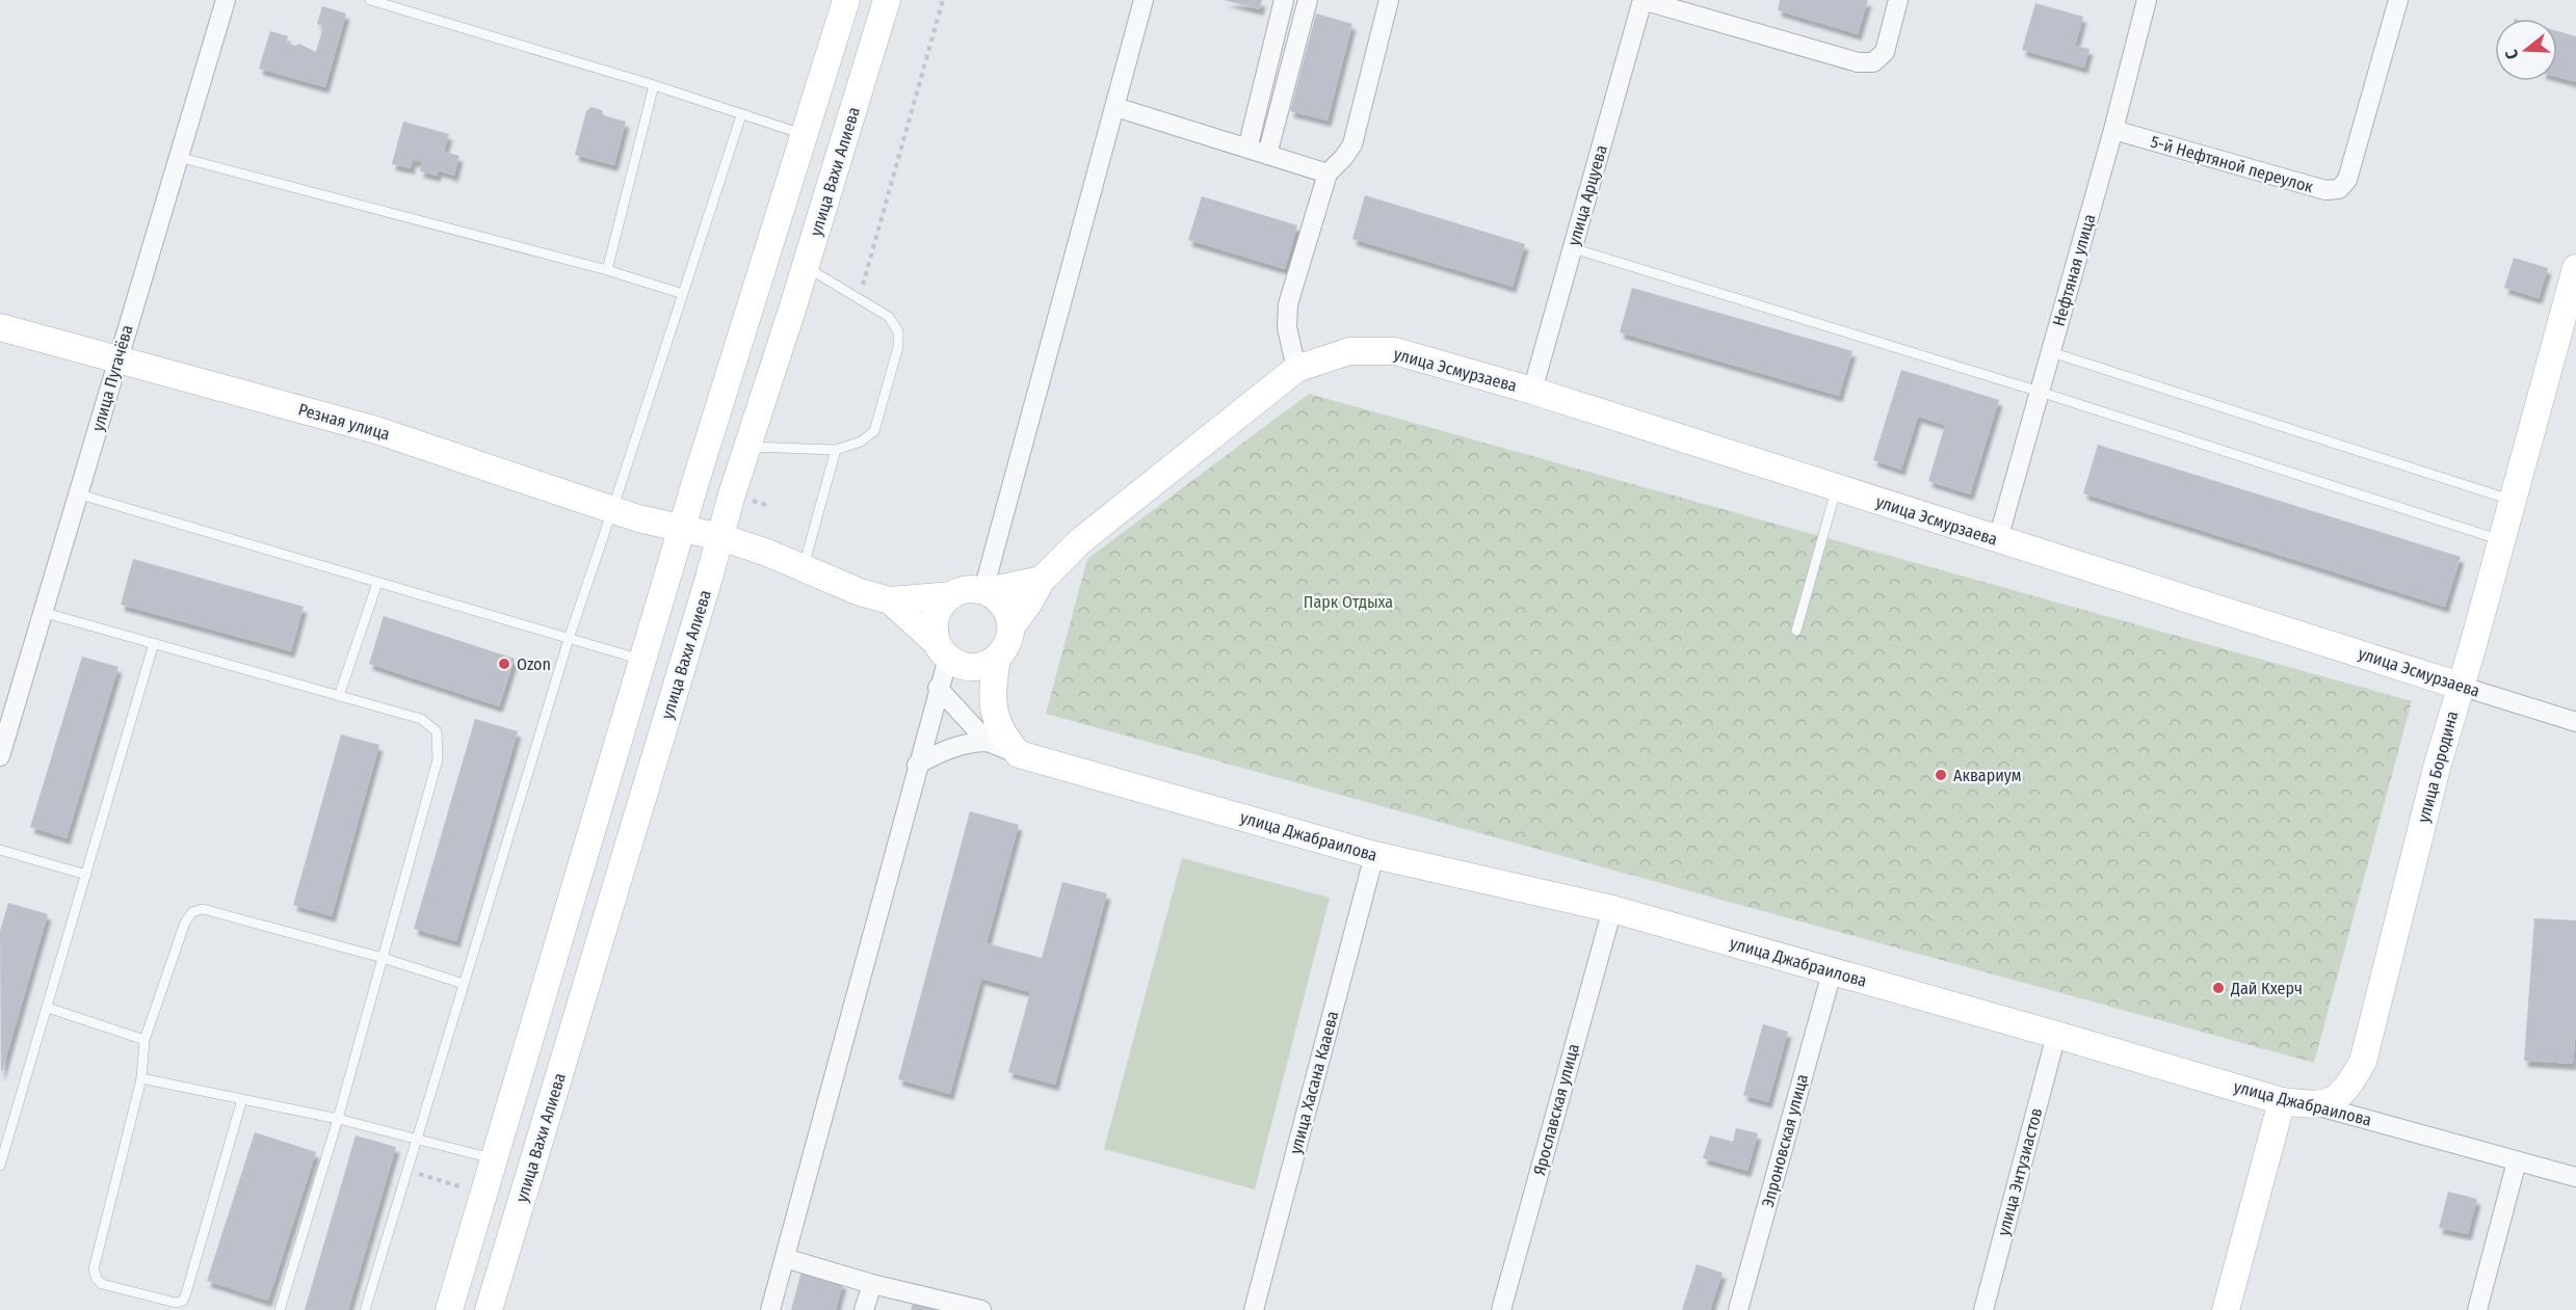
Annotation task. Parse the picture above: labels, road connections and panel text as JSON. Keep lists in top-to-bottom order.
{
  "streets": {
    "street": [
      "5-й Нефтяной переулок",
      "улица Вахи Алиева",
      "улица Арцуева",
      "Нефтяная улица",
      "улица Эсмурзаева",
      "улица Пугачёва",
      "Резная улица",
      "улица Бородина",
      "улица Джабраилова",
      "улица Хасана Кааева",
      "Ярославская улица",
      "Эпроновская улица",
      "улица Энтузиастов"
    ]
  },
  "crossings": [
    ["5-й Нефтяной переулок", "Нефтяная улица"],
    ["улица Вахи Алиева", "Резная улица"],
    ["улица Арцуева", "улица Эсмурзаева"],
    ["Нефтяная улица", "улица Эсмурзаева"],
    ["улица Эсмурзаева", "улица Бородина"],
    ["улица Пугачёва", "Резная улица"],
    ["улица Бородина", "улица Джабраилова"],
    ["улица Джабраилова", "улица Хасана Кааева"],
    ["улица Джабраилова", "Ярославская улица"],
    ["улица Джабраилова", "Эпроновская улица"],
    ["улица Джабраилова", "улица Энтузиастов"]
  ],
  "parks": ["Парк Отдыха"],
  "places": ["Ozon", "Аквариум", "Дай Кхерч"],
  "north": "left"
}
